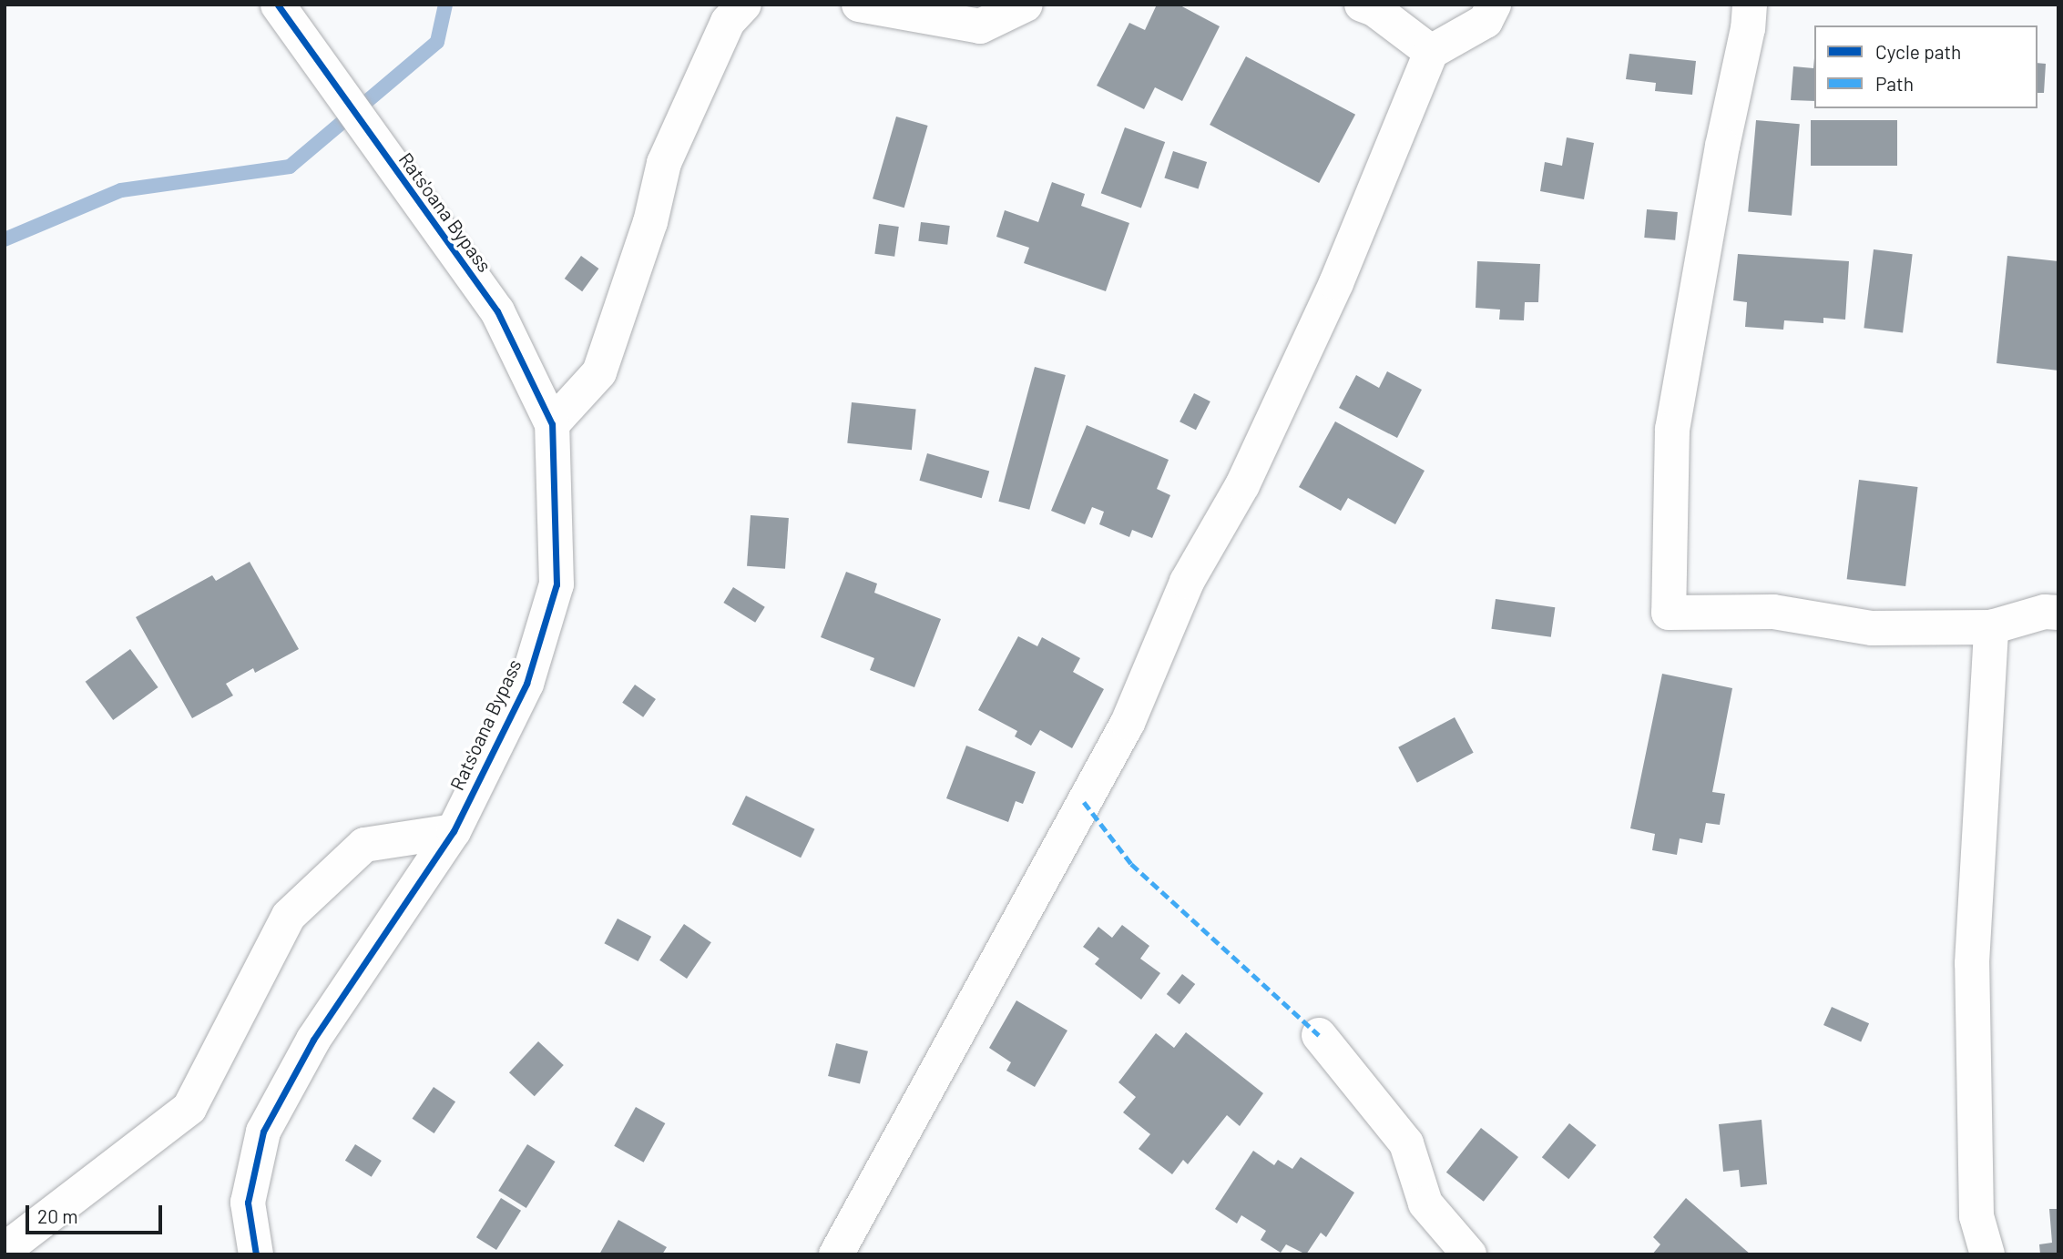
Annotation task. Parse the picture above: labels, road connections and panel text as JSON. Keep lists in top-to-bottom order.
{
  "streets": {
    "street": ["Rats'oana Bypass"]
  },
  "legend": ["Cycle path", "Path"],
  "scale_bar": "20 m"
}
